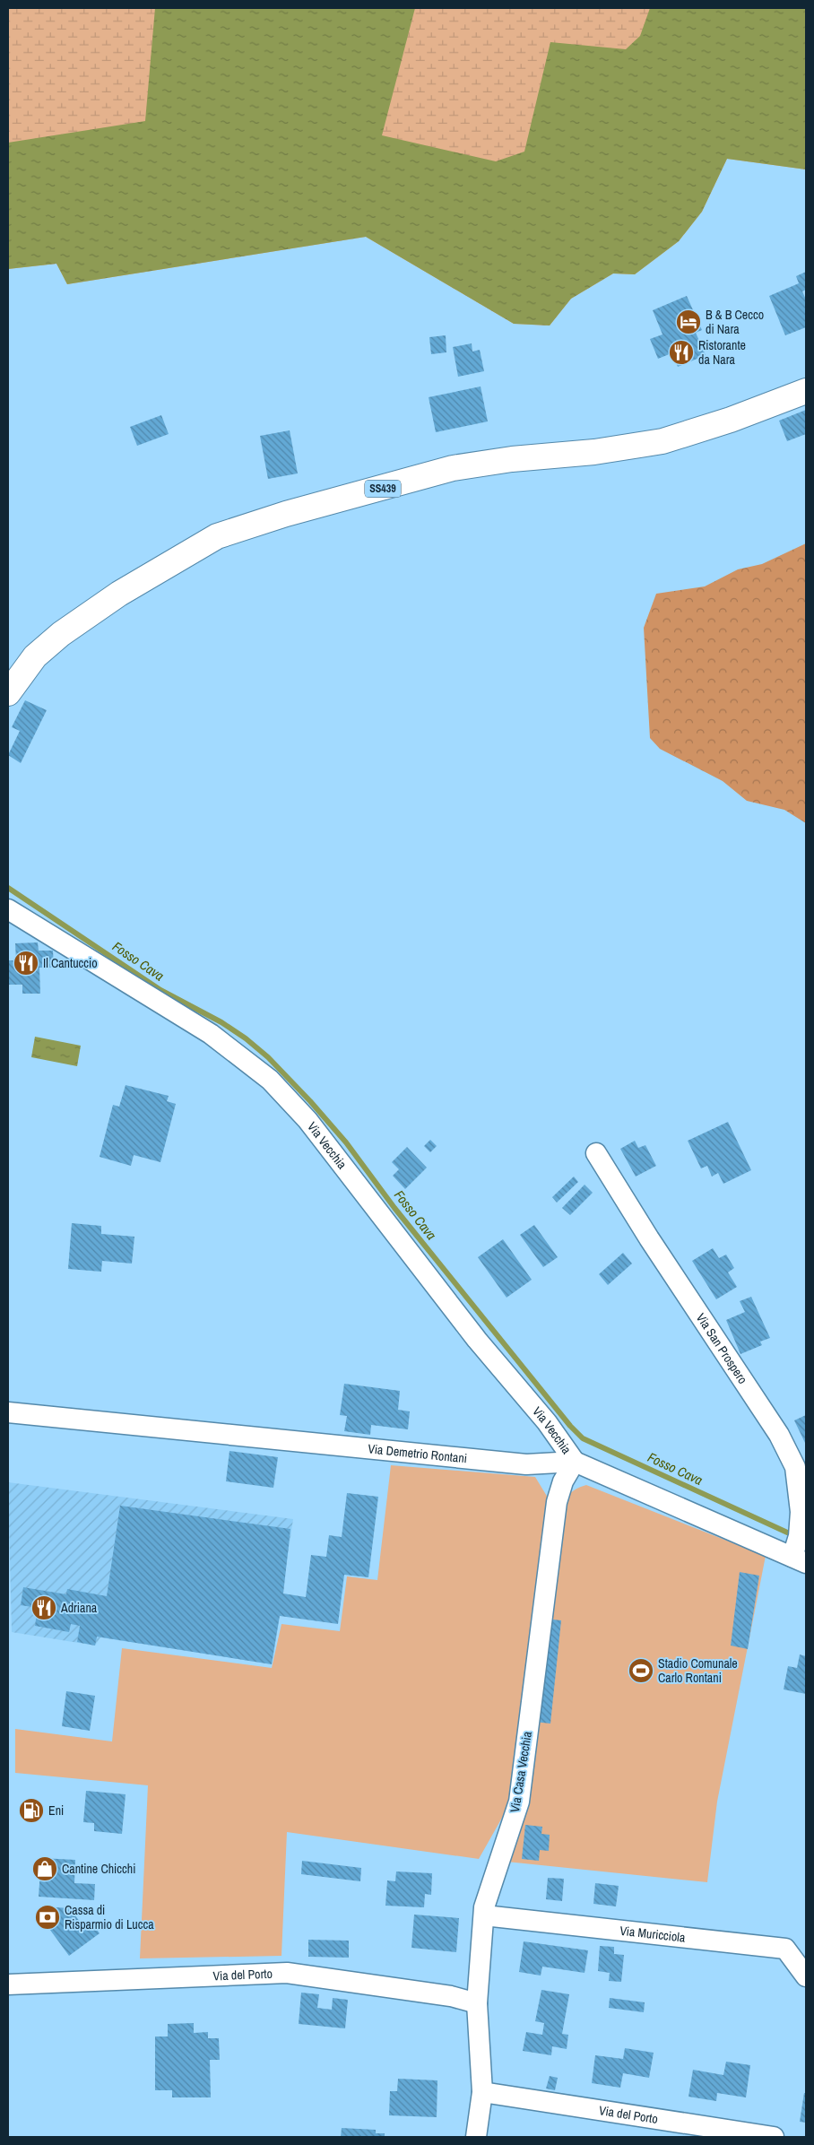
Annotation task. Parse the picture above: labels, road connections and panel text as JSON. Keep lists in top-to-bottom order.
{
  "streets": {
    "main road": ["SS439"],
    "street": [
      "Via Vecchia",
      "Via San Prospero",
      "Via Demetrio Rontani",
      "Via Casa Vecchia",
      "Via Muricciola",
      "Via del Porto"
    ]
  },
  "crossings": [
    ["Via Vecchia", "Via Demetrio Rontani"],
    ["Via Vecchia", "Via Casa Vecchia"],
    ["Via San Prospero", "Via Demetrio Rontani"],
    ["Via Demetrio Rontani", "Via Casa Vecchia"],
    ["Via Casa Vecchia", "Via Muricciola"],
    ["Via Casa Vecchia", "Via del Porto"]
  ],
  "water": ["Fosso Cava"],
  "places": {
    "hotel": ["B & B Cecco di Nara"],
    "restaurant": ["Ristorante da Nara", "Il Cantuccio", "Adriana"],
    "sports": ["Stadio Comunale Carlo Rontani"],
    "fuel station": ["Eni"],
    "shop": ["Cantine Chicchi"],
    "bank": ["Cassa di Risparmio di Lucca"]
  }
}
